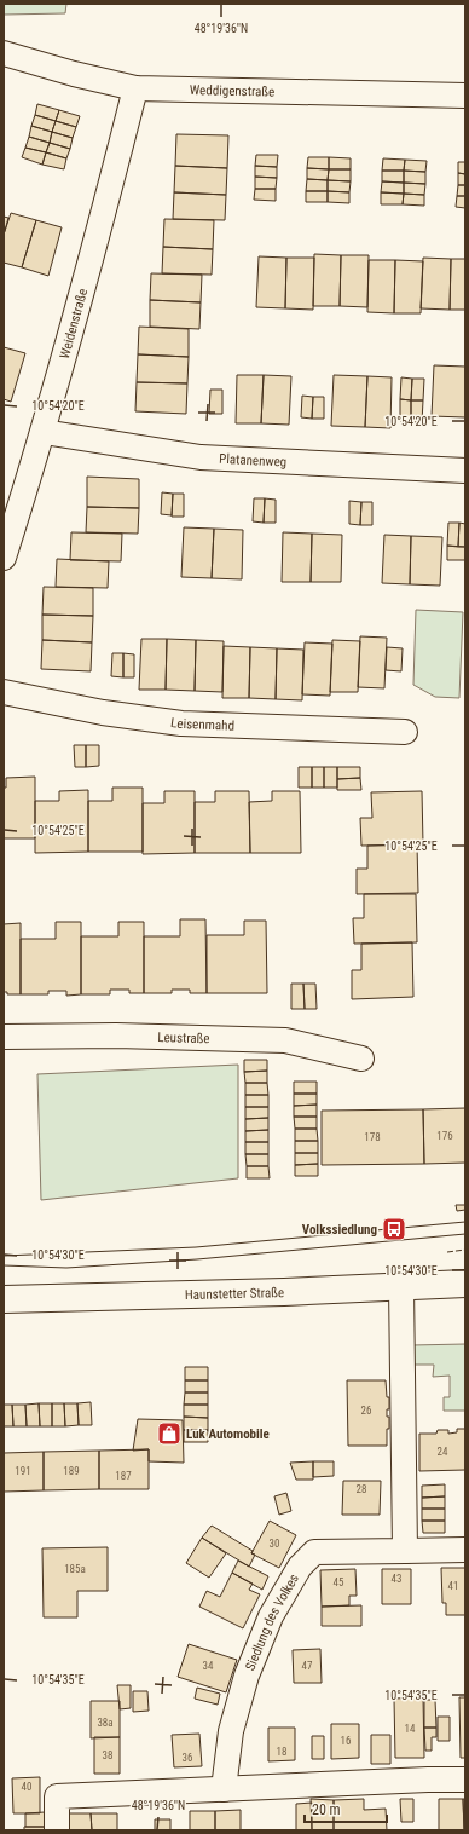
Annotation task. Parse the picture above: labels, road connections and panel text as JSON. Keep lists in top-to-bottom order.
{
  "streets": {
    "main road": ["Haunstetter Straße"],
    "street": [
      "Weddigenstraße",
      "Weidenstraße",
      "Platanenweg",
      "Leisenmahd",
      "Leustraße",
      "Siedlung des Volkes"
    ]
  },
  "crossings": [
    ["Weddigenstraße", "Weidenstraße"],
    ["Weidenstraße", "Platanenweg"]
  ],
  "places": {
    "bus stop": ["Volkssiedlung"],
    "shop": ["Luk Automobile"]
  },
  "house_numbers": [
    "176",
    "178",
    "26",
    "24",
    "191",
    "189",
    "187",
    "28",
    "30",
    "185a",
    "43",
    "45",
    "41",
    "34",
    "47",
    "38a",
    "14",
    "16",
    "18",
    "38",
    "36",
    "40"
  ],
  "scale_bar": "20 m",
  "coordinates": [
    "48°19'36\"N",
    "10°54'20\"E",
    "10°54'25\"E",
    "10°54'30\"E",
    "10°54'35\"E"
  ]
}
